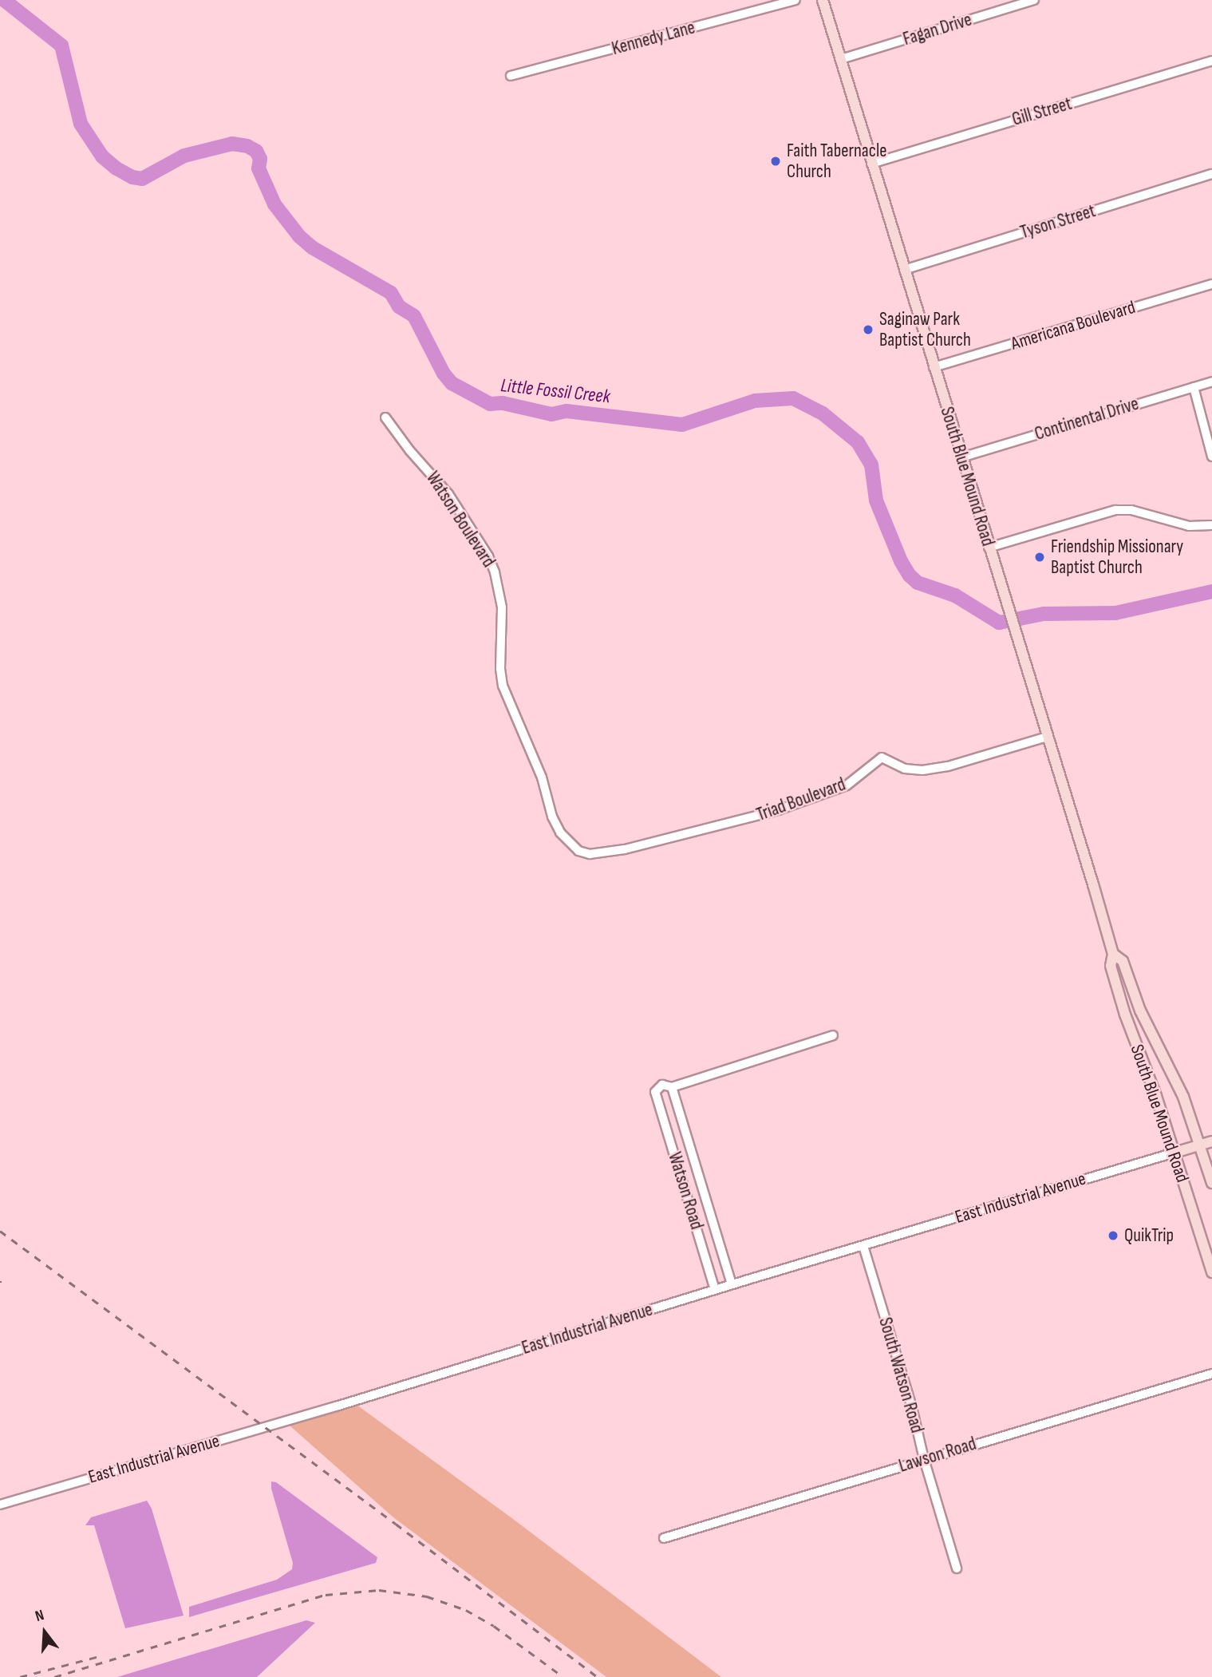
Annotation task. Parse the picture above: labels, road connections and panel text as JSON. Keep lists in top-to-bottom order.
{
  "streets": {
    "main road": ["South Blue Mound Road"],
    "street": [
      "Fagan Drive",
      "Kennedy Lane",
      "Gill Street",
      "Tyson Street",
      "Americana Boulevard",
      "Continental Drive",
      "Watson Boulevard",
      "Triad Boulevard",
      "Watson Road",
      "East Industrial Avenue",
      "South Watson Road",
      "Lawson Road"
    ]
  },
  "crossings": [
    ["Fagan Drive", "South Blue Mound Road"],
    ["Gill Street", "South Blue Mound Road"],
    ["Tyson Street", "South Blue Mound Road"],
    ["Americana Boulevard", "South Blue Mound Road"],
    ["Continental Drive", "South Blue Mound Road"],
    ["South Blue Mound Road", "Triad Boulevard"],
    ["South Blue Mound Road", "East Industrial Avenue"],
    ["Watson Boulevard", "Triad Boulevard"],
    ["Watson Road", "East Industrial Avenue"],
    ["East Industrial Avenue", "South Watson Road"],
    ["South Watson Road", "Lawson Road"]
  ],
  "water": ["Little Fossil Creek"],
  "places": [
    "Faith Tabernacle Church",
    "Saginaw Park Baptist Church",
    "Friendship Missionary Baptist Church",
    "QuikTrip"
  ],
  "north": "top"
}
